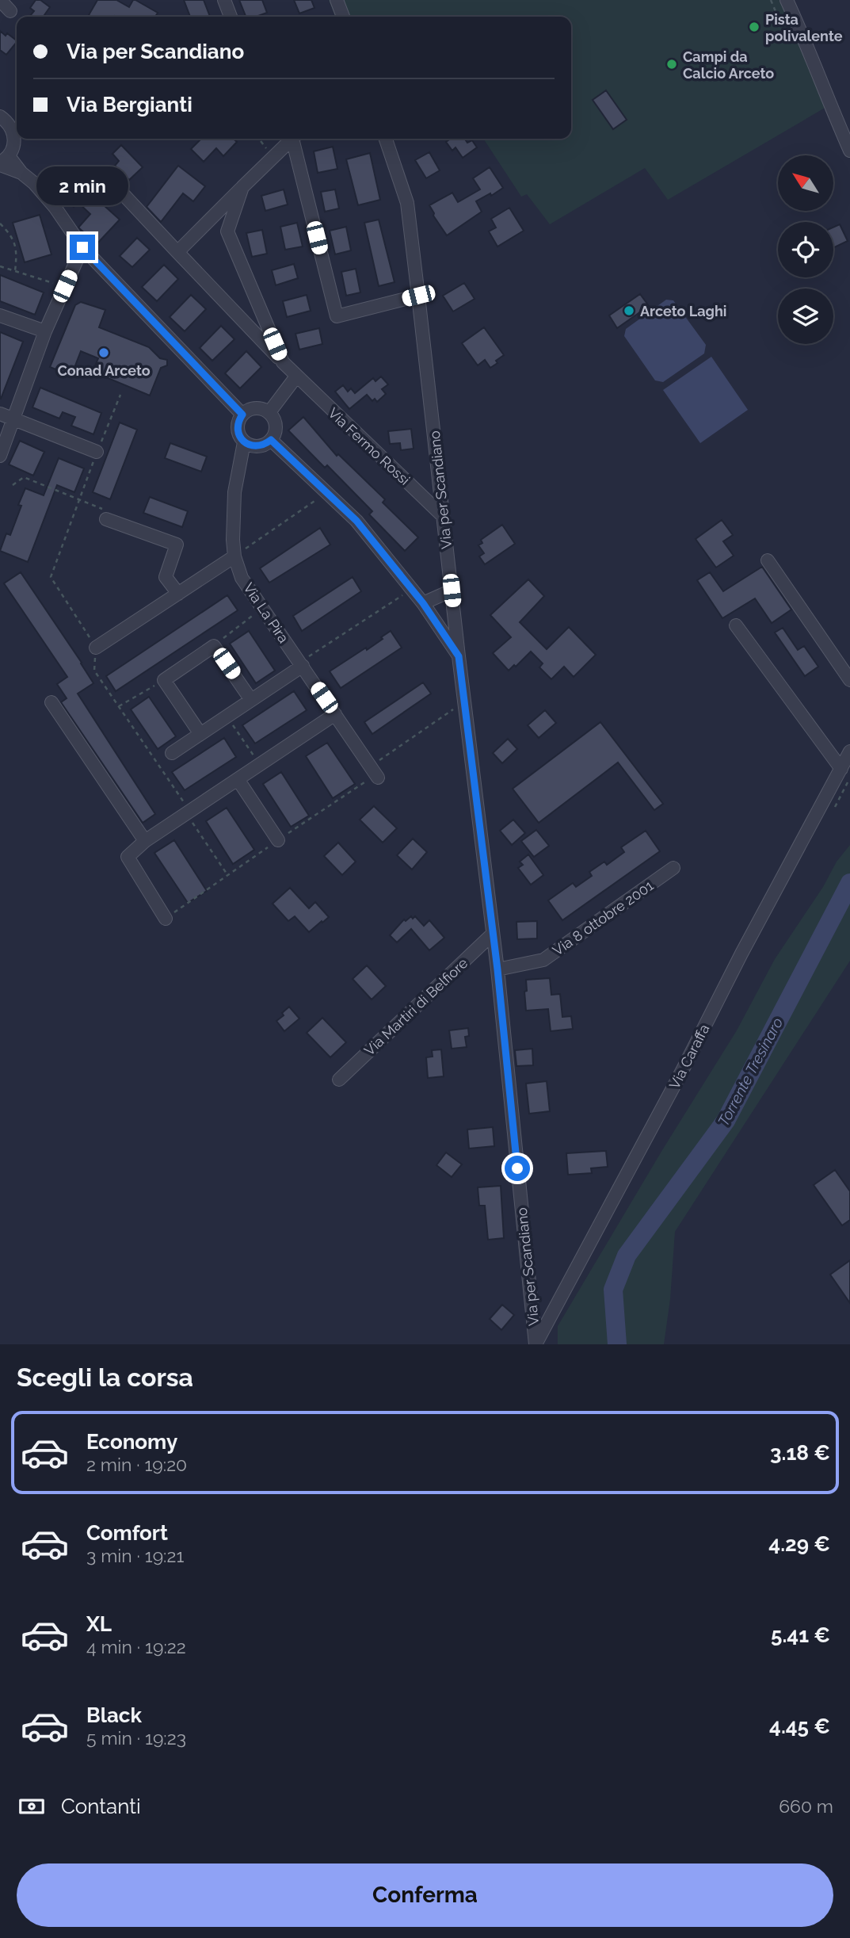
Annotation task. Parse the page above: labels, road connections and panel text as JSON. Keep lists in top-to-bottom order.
{
  "streets": {
    "street": [
      "Via Fermo Rossi",
      "Via per Scandiano",
      "Via La Pira",
      "Via 8 ottobre 2001",
      "Via Martiri di Belfiore",
      "Via Caraffa"
    ]
  },
  "crossings": [
    ["Via Fermo Rossi", "Via per Scandiano"],
    ["Via per Scandiano", "Via 8 ottobre 2001"],
    ["Via per Scandiano", "Via Martiri di Belfiore"],
    ["Via per Scandiano", "Via Caraffa"]
  ],
  "water": ["Torrente Tresinaro"],
  "places": [
    "Pista polivalente",
    "Campi da Calcio Arceto",
    "Arceto Laghi",
    "Conad Arceto"
  ],
  "north": "top left",
  "page": {
    "banner": ["Via per Scandiano", "Via Bergianti"],
    "bubble": "2 min",
    "heading": "Scegli la corsa",
    "list": [
      {
        "name": "Economy",
        "note": "2 min · 19:20",
        "value": "3.18 €"
      },
      {
        "name": "Comfort",
        "note": "3 min · 19:21",
        "value": "4.29 €"
      },
      {
        "name": "XL",
        "note": "4 min · 19:22",
        "value": "5.41 €"
      },
      {
        "name": "Black",
        "note": "5 min · 19:23",
        "value": "4.45 €"
      }
    ],
    "pay": ["Contanti", "660 m"],
    "buttons": "Conferma"
  }
}
